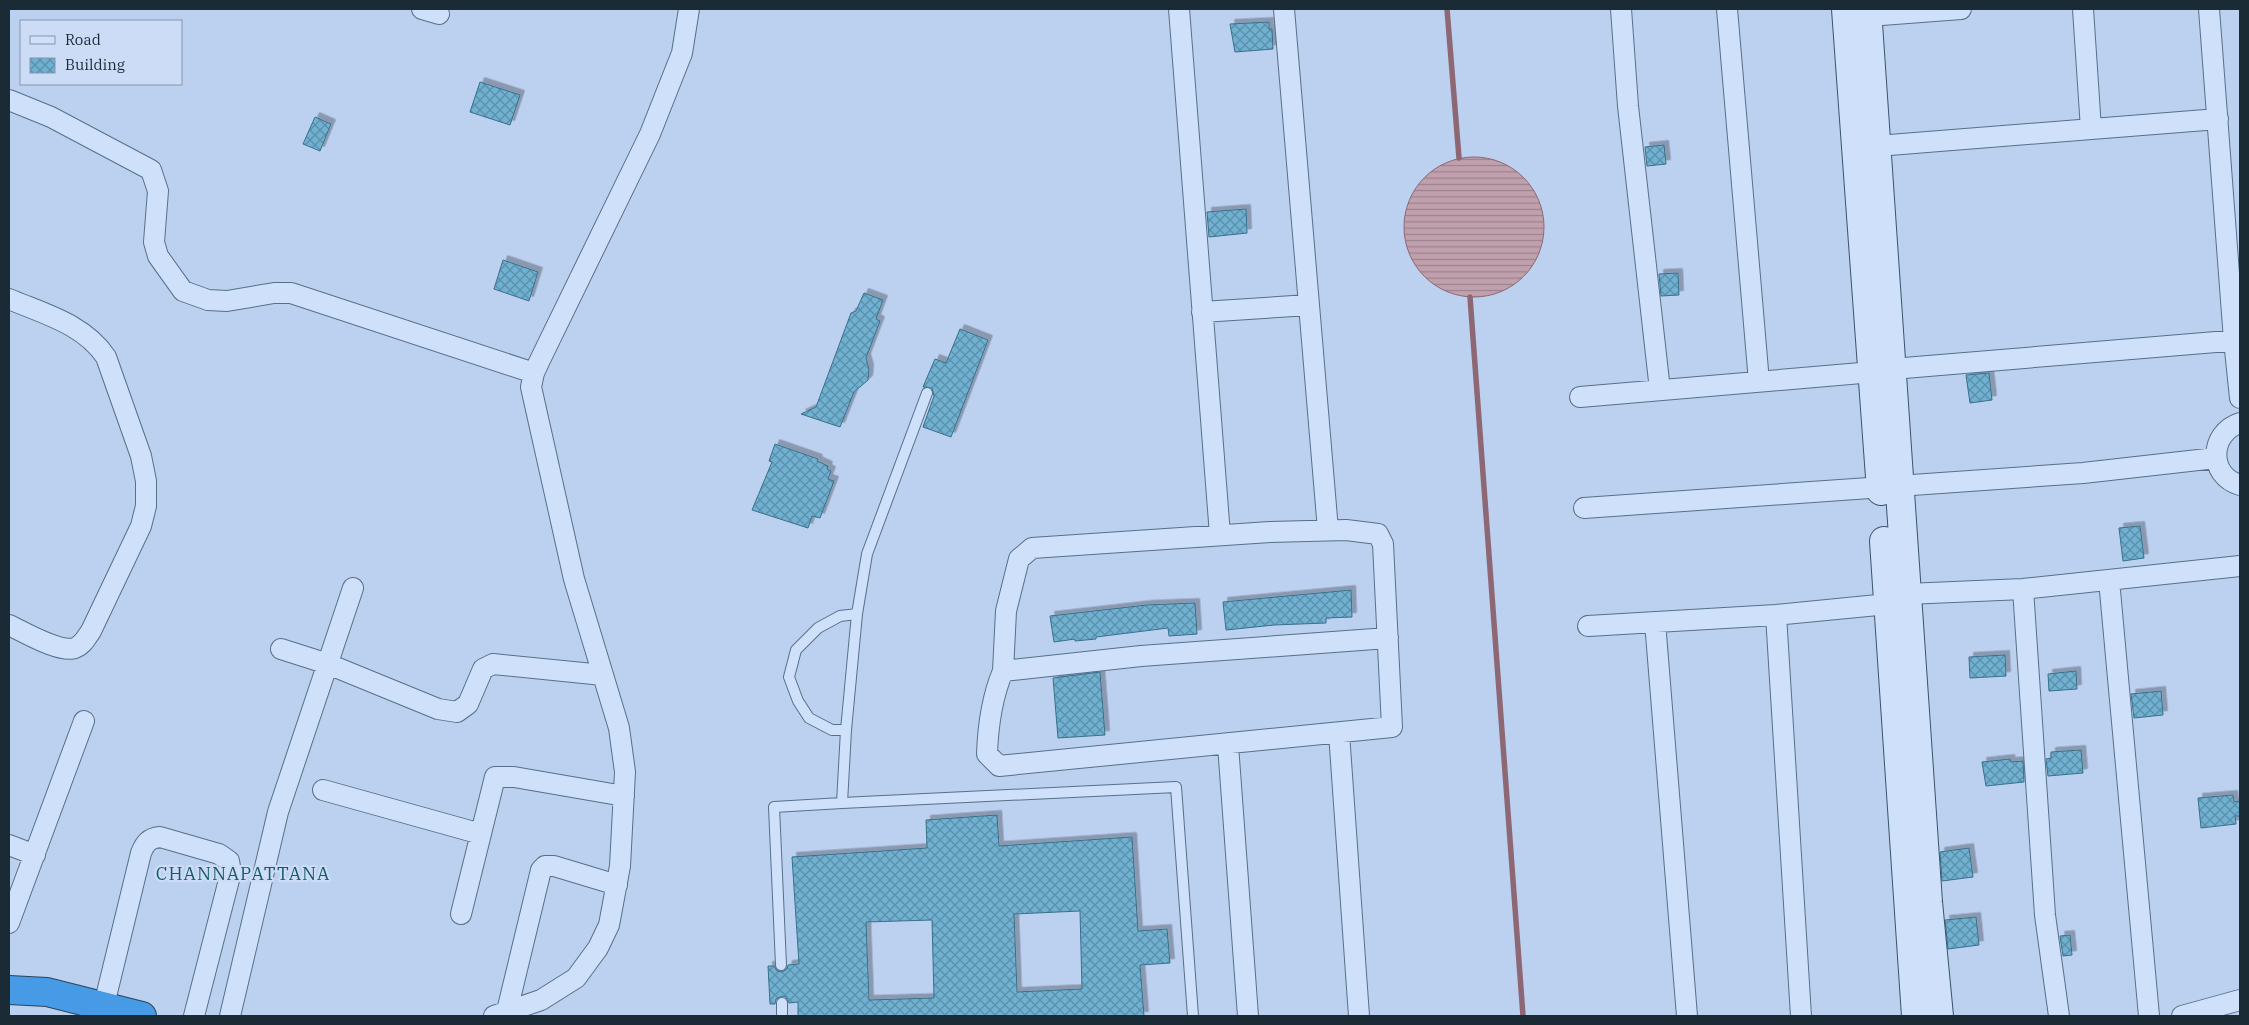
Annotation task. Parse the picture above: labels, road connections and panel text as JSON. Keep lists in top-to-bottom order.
{
  "districts": ["CHANNAPATTANA"],
  "legend": ["Road", "Building"]
}
